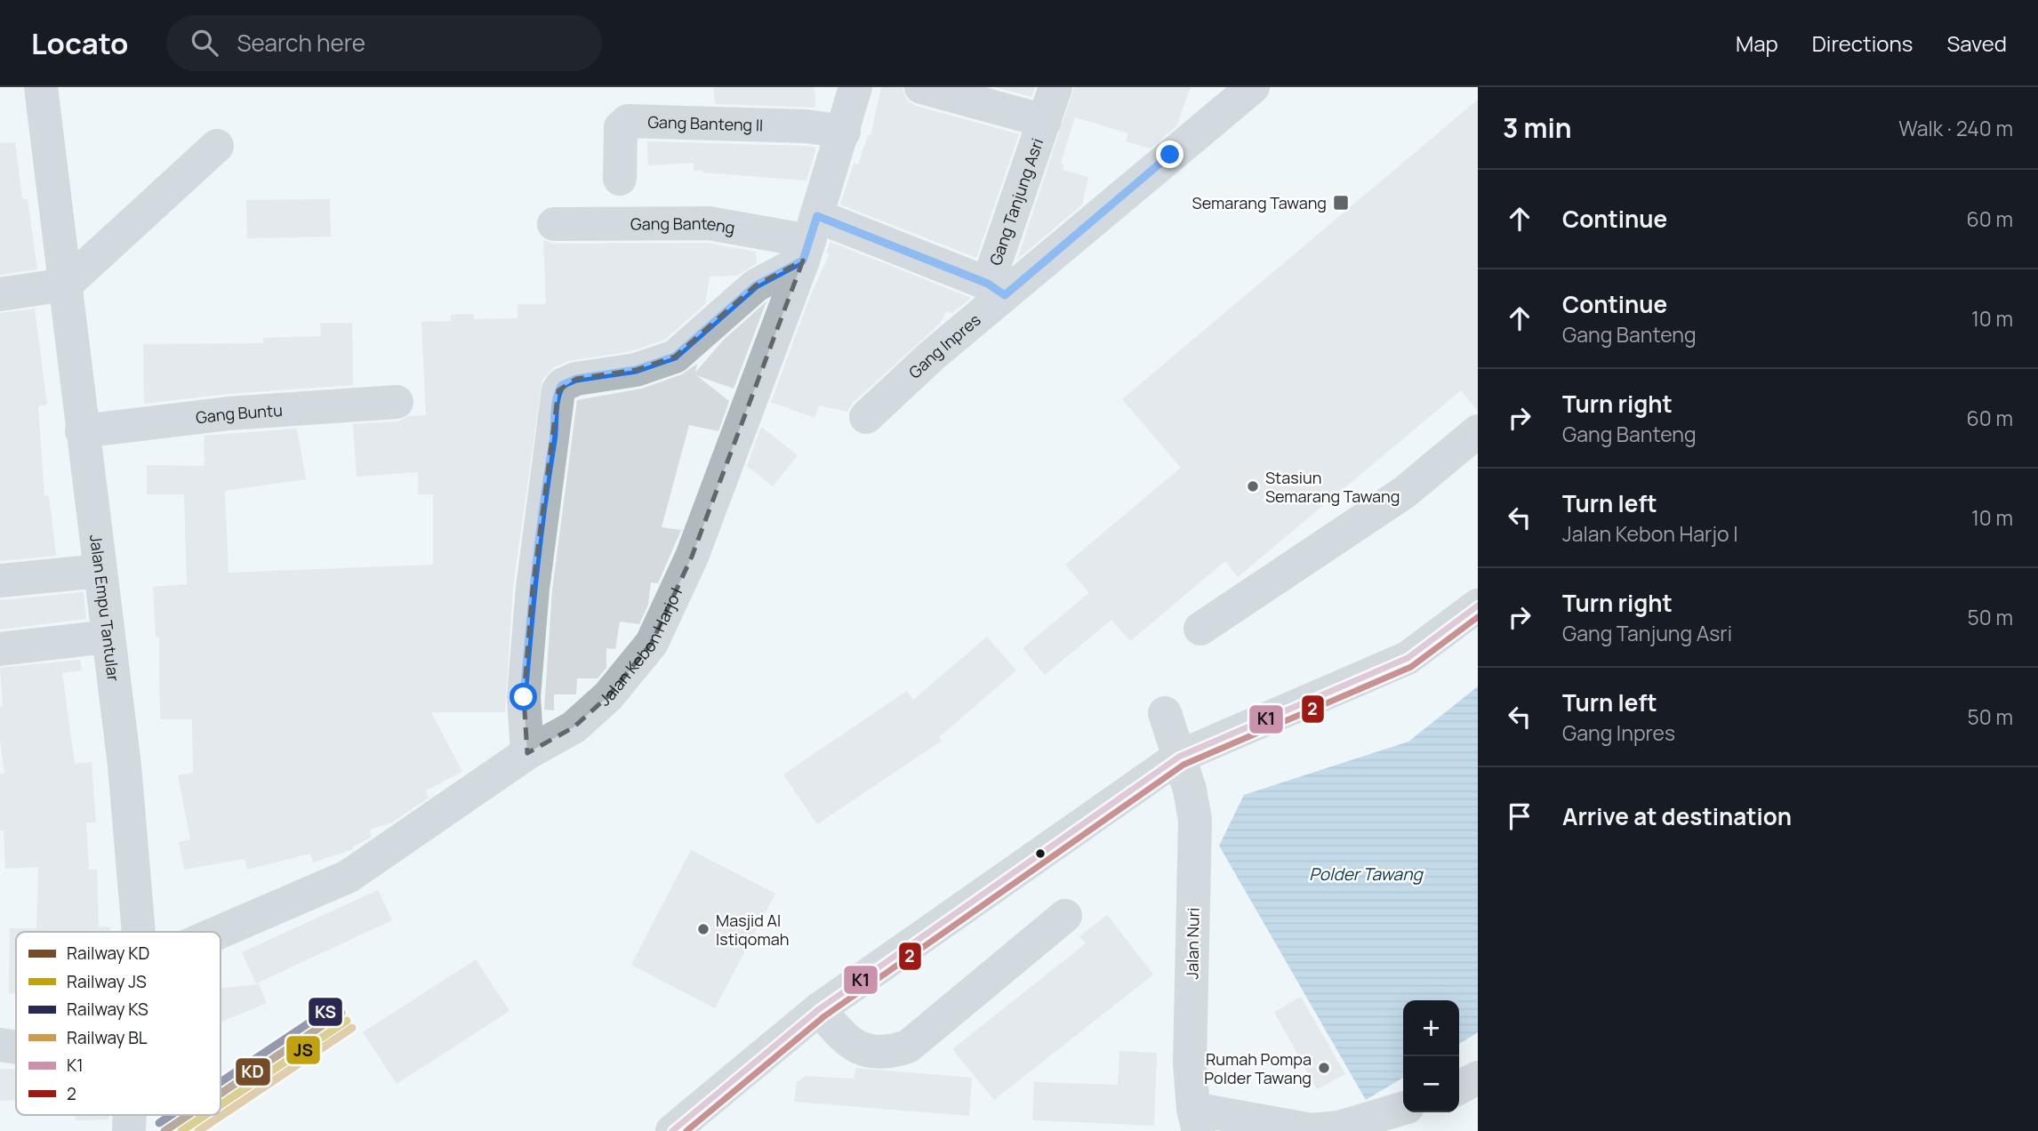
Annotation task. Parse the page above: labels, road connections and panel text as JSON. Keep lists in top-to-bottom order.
{
  "streets": {
    "street": [
      "Gang Banteng II",
      "Gang Tanjung Asri",
      "Gang Banteng",
      "Gang Inpres",
      "Gang Buntu",
      "Jalan Empu Tantular",
      "Jalan Kebon Harjo I",
      "Jalan Nuri"
    ]
  },
  "crossings": [
    ["Gang Banteng II", "Jalan Kebon Harjo I"],
    ["Gang Tanjung Asri", "Gang Banteng"],
    ["Gang Tanjung Asri", "Gang Inpres"],
    ["Gang Tanjung Asri", "Jalan Kebon Harjo I"],
    ["Gang Banteng", "Jalan Kebon Harjo I"],
    ["Gang Buntu", "Jalan Empu Tantular"]
  ],
  "water": ["Polder Tawang"],
  "places": {
    "transit": ["Semarang Tawang"],
    "other": ["Stasiun Semarang Tawang", "Masjid Al Istiqomah", "Rumah Pompa Polder Tawang"]
  },
  "lines": [
    "transit line K1",
    "transit line 2",
    "rail line KS",
    "rail line KD",
    "rail line JS",
    "rail line BL"
  ],
  "legend": [
    "Railway KD",
    "Railway JS",
    "Railway KS",
    "Railway BL",
    "K1",
    "2"
  ],
  "page": {
    "header": "Locato",
    "search": "Search here",
    "nav": ["Map", "Directions", "Saved"],
    "heading": ["3 min", "Walk · 240 m"],
    "list": [
      ["Continue", "60 m"],
      ["Continue", "Gang Banteng", "10 m"],
      ["Turn right", "Gang Banteng", "60 m"],
      ["Turn left", "Jalan Kebon Harjo I", "10 m"],
      ["Turn right", "Gang Tanjung Asri", "50 m"],
      ["Turn left", "Gang Inpres", "50 m"],
      "Arrive at destination"
    ],
    "map_buttons": ["+", "−"]
  }
}
